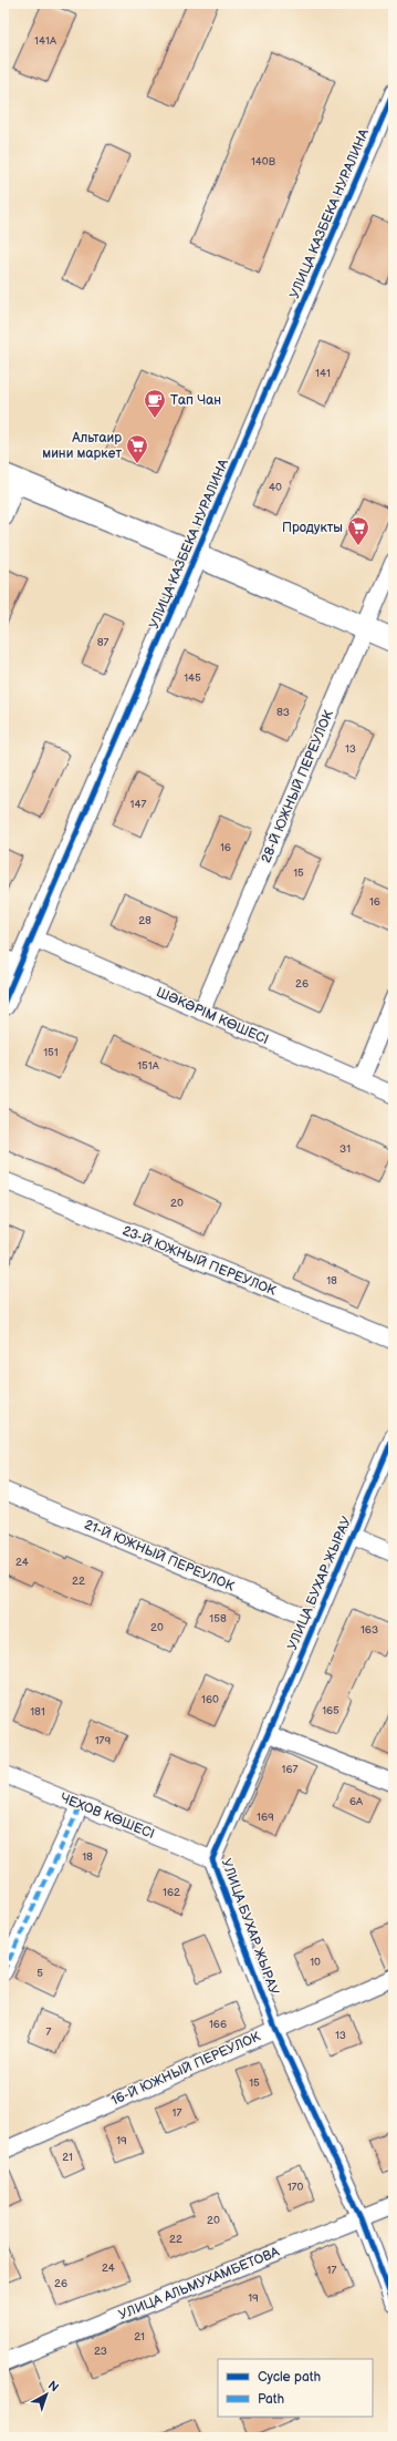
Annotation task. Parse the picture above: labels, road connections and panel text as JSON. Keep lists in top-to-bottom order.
{
  "streets": {
    "street": [
      "УЛИЦА КАЗБЕКА НУРАЛИНА",
      "28-Й ЮЖНЫЙ ПЕРЕУЛОК",
      "ШӘКӘРІМ КӨШЕСІ",
      "23-Й ЮЖНЫЙ ПЕРЕУЛОК",
      "21-Й ЮЖНЫЙ ПЕРЕУЛОК",
      "УЛИЦА БУХАР ЖЫРАУ",
      "ЧЕХОВ КӨШЕСІ",
      "16-Й ЮЖНЫЙ ПЕРЕУЛОК",
      "УЛИЦА АЛЬМУХАМБЕТОВА"
    ]
  },
  "crossings": [
    ["УЛИЦА КАЗБЕКА НУРАЛИНА", "ШӘКӘРІМ КӨШЕСІ"],
    ["28-Й ЮЖНЫЙ ПЕРЕУЛОК", "ШӘКӘРІМ КӨШЕСІ"],
    ["21-Й ЮЖНЫЙ ПЕРЕУЛОК", "УЛИЦА БУХАР ЖЫРАУ"],
    ["УЛИЦА БУХАР ЖЫРАУ", "ЧЕХОВ КӨШЕСІ"],
    ["УЛИЦА БУХАР ЖЫРАУ", "16-Й ЮЖНЫЙ ПЕРЕУЛОК"],
    ["УЛИЦА БУХАР ЖЫРАУ", "УЛИЦА АЛЬМУХАМБЕТОВА"]
  ],
  "places": {
    "cafe": ["Тап Чан"],
    "supermarket": ["Альтаир мини маркет", "Продукты"]
  },
  "house_numbers": [
    "141А",
    "140В",
    "141",
    "40",
    "87",
    "145",
    "83",
    "13",
    "147",
    "16",
    "15",
    "16",
    "28",
    "26",
    "151",
    "151А",
    "31",
    "20",
    "18",
    "24",
    "22",
    "158",
    "20",
    "163",
    "160",
    "165",
    "181",
    "179",
    "167",
    "6А",
    "169",
    "18",
    "162",
    "10",
    "5",
    "166",
    "7",
    "13",
    "15",
    "17",
    "19",
    "21",
    "170",
    "20",
    "22",
    "24",
    "17",
    "26",
    "19",
    "21",
    "23"
  ],
  "legend": ["Cycle path", "Path"],
  "north": "top right"
}
